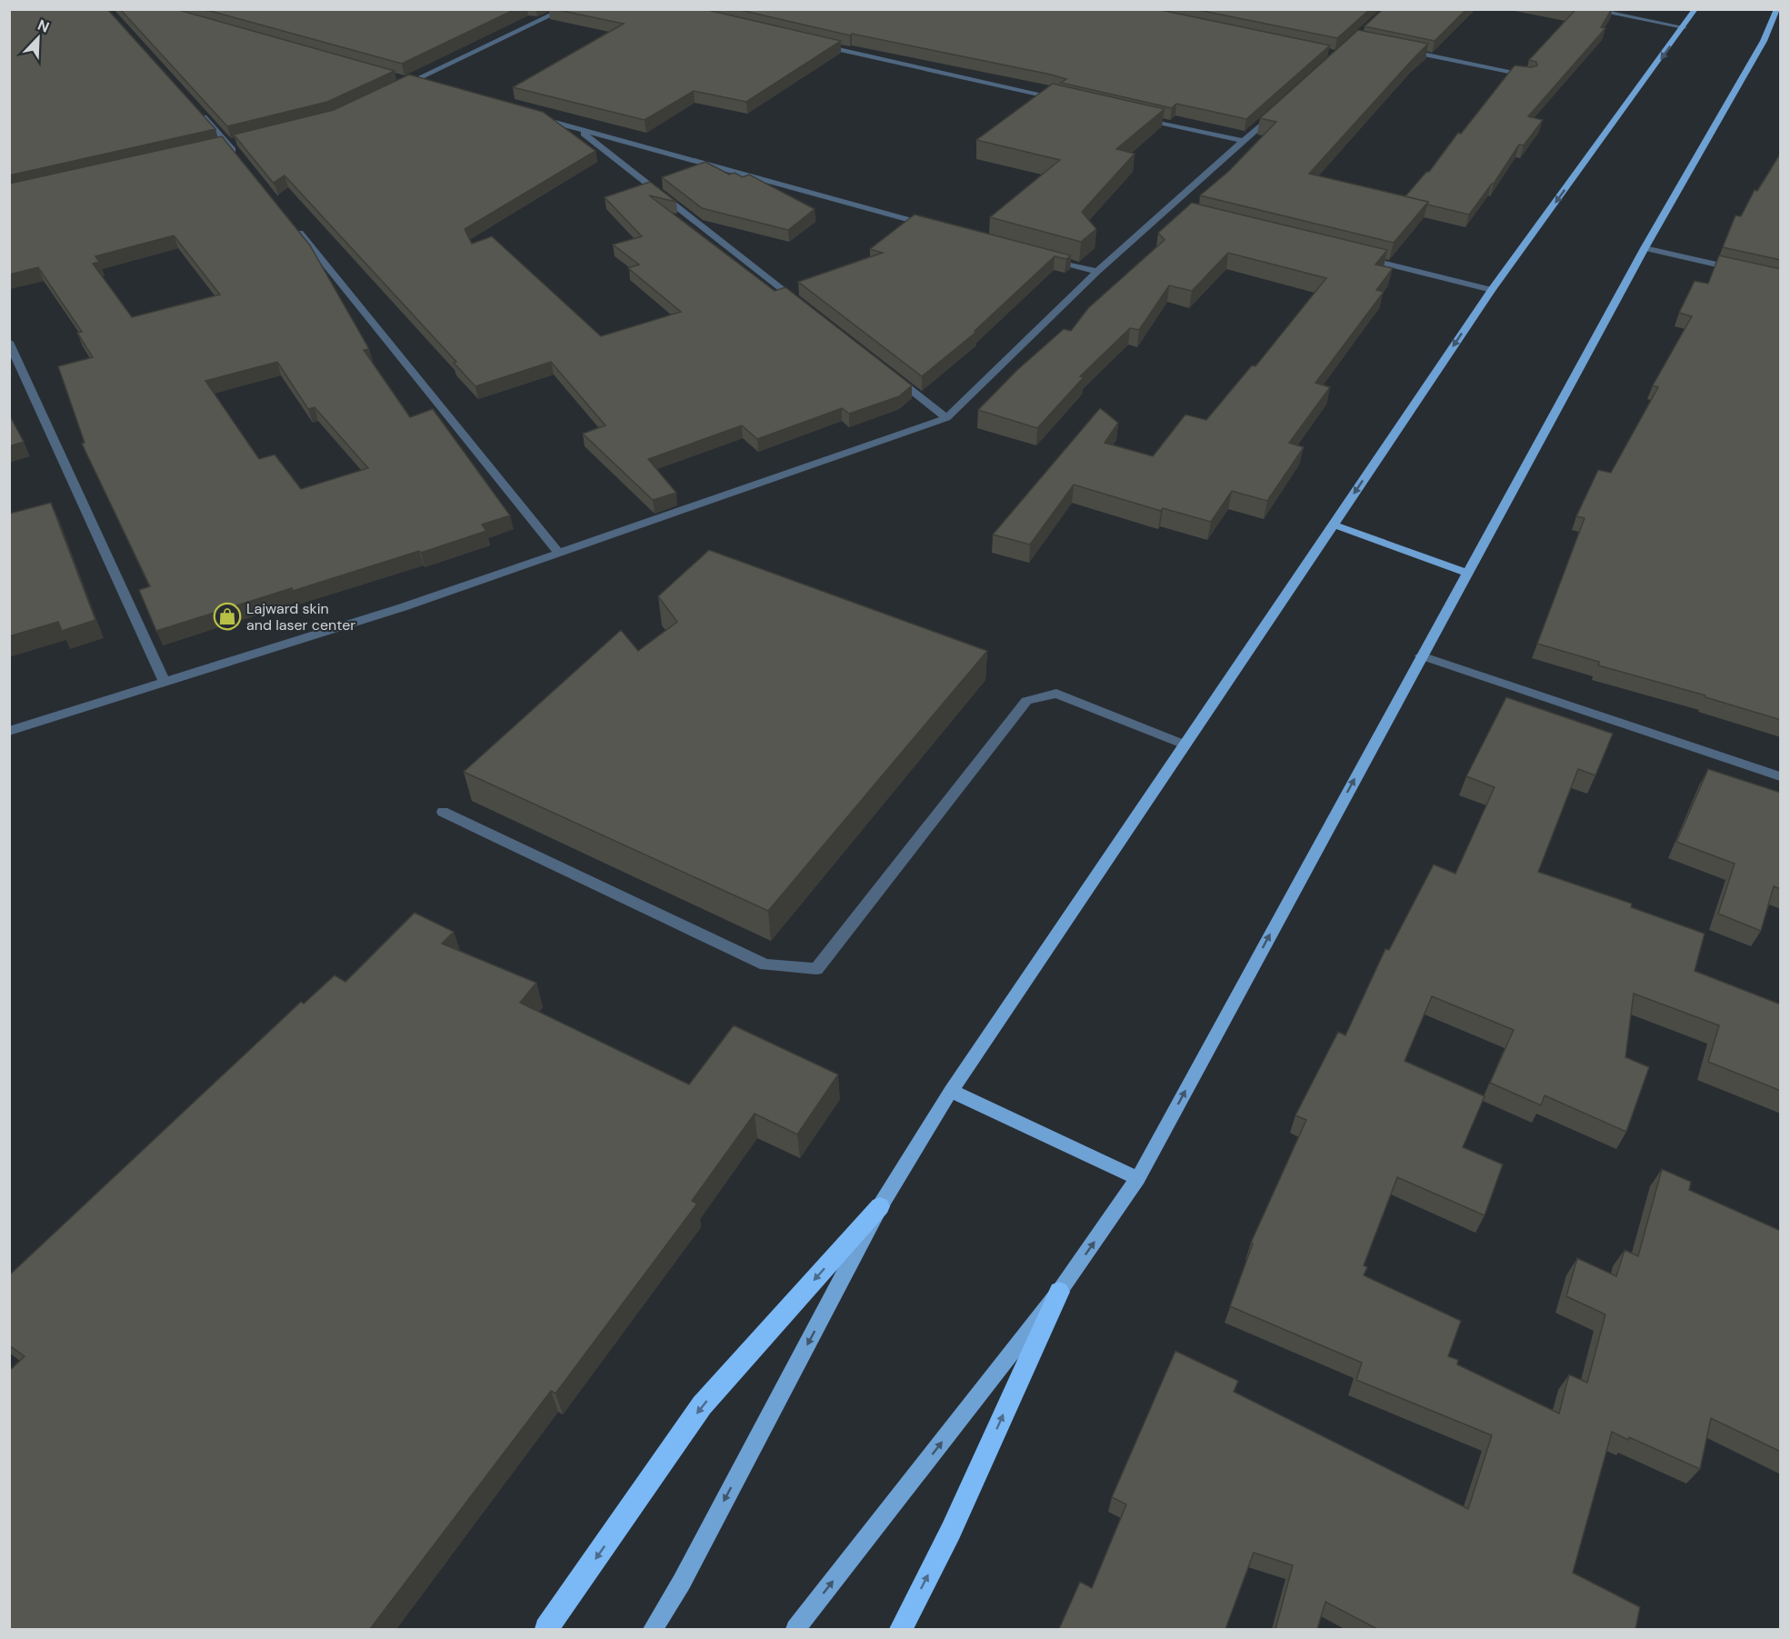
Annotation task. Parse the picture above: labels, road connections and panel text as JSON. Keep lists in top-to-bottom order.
{
  "places": {
    "shop": ["Lajward skin and laser center"]
  },
  "north": "top right"
}
